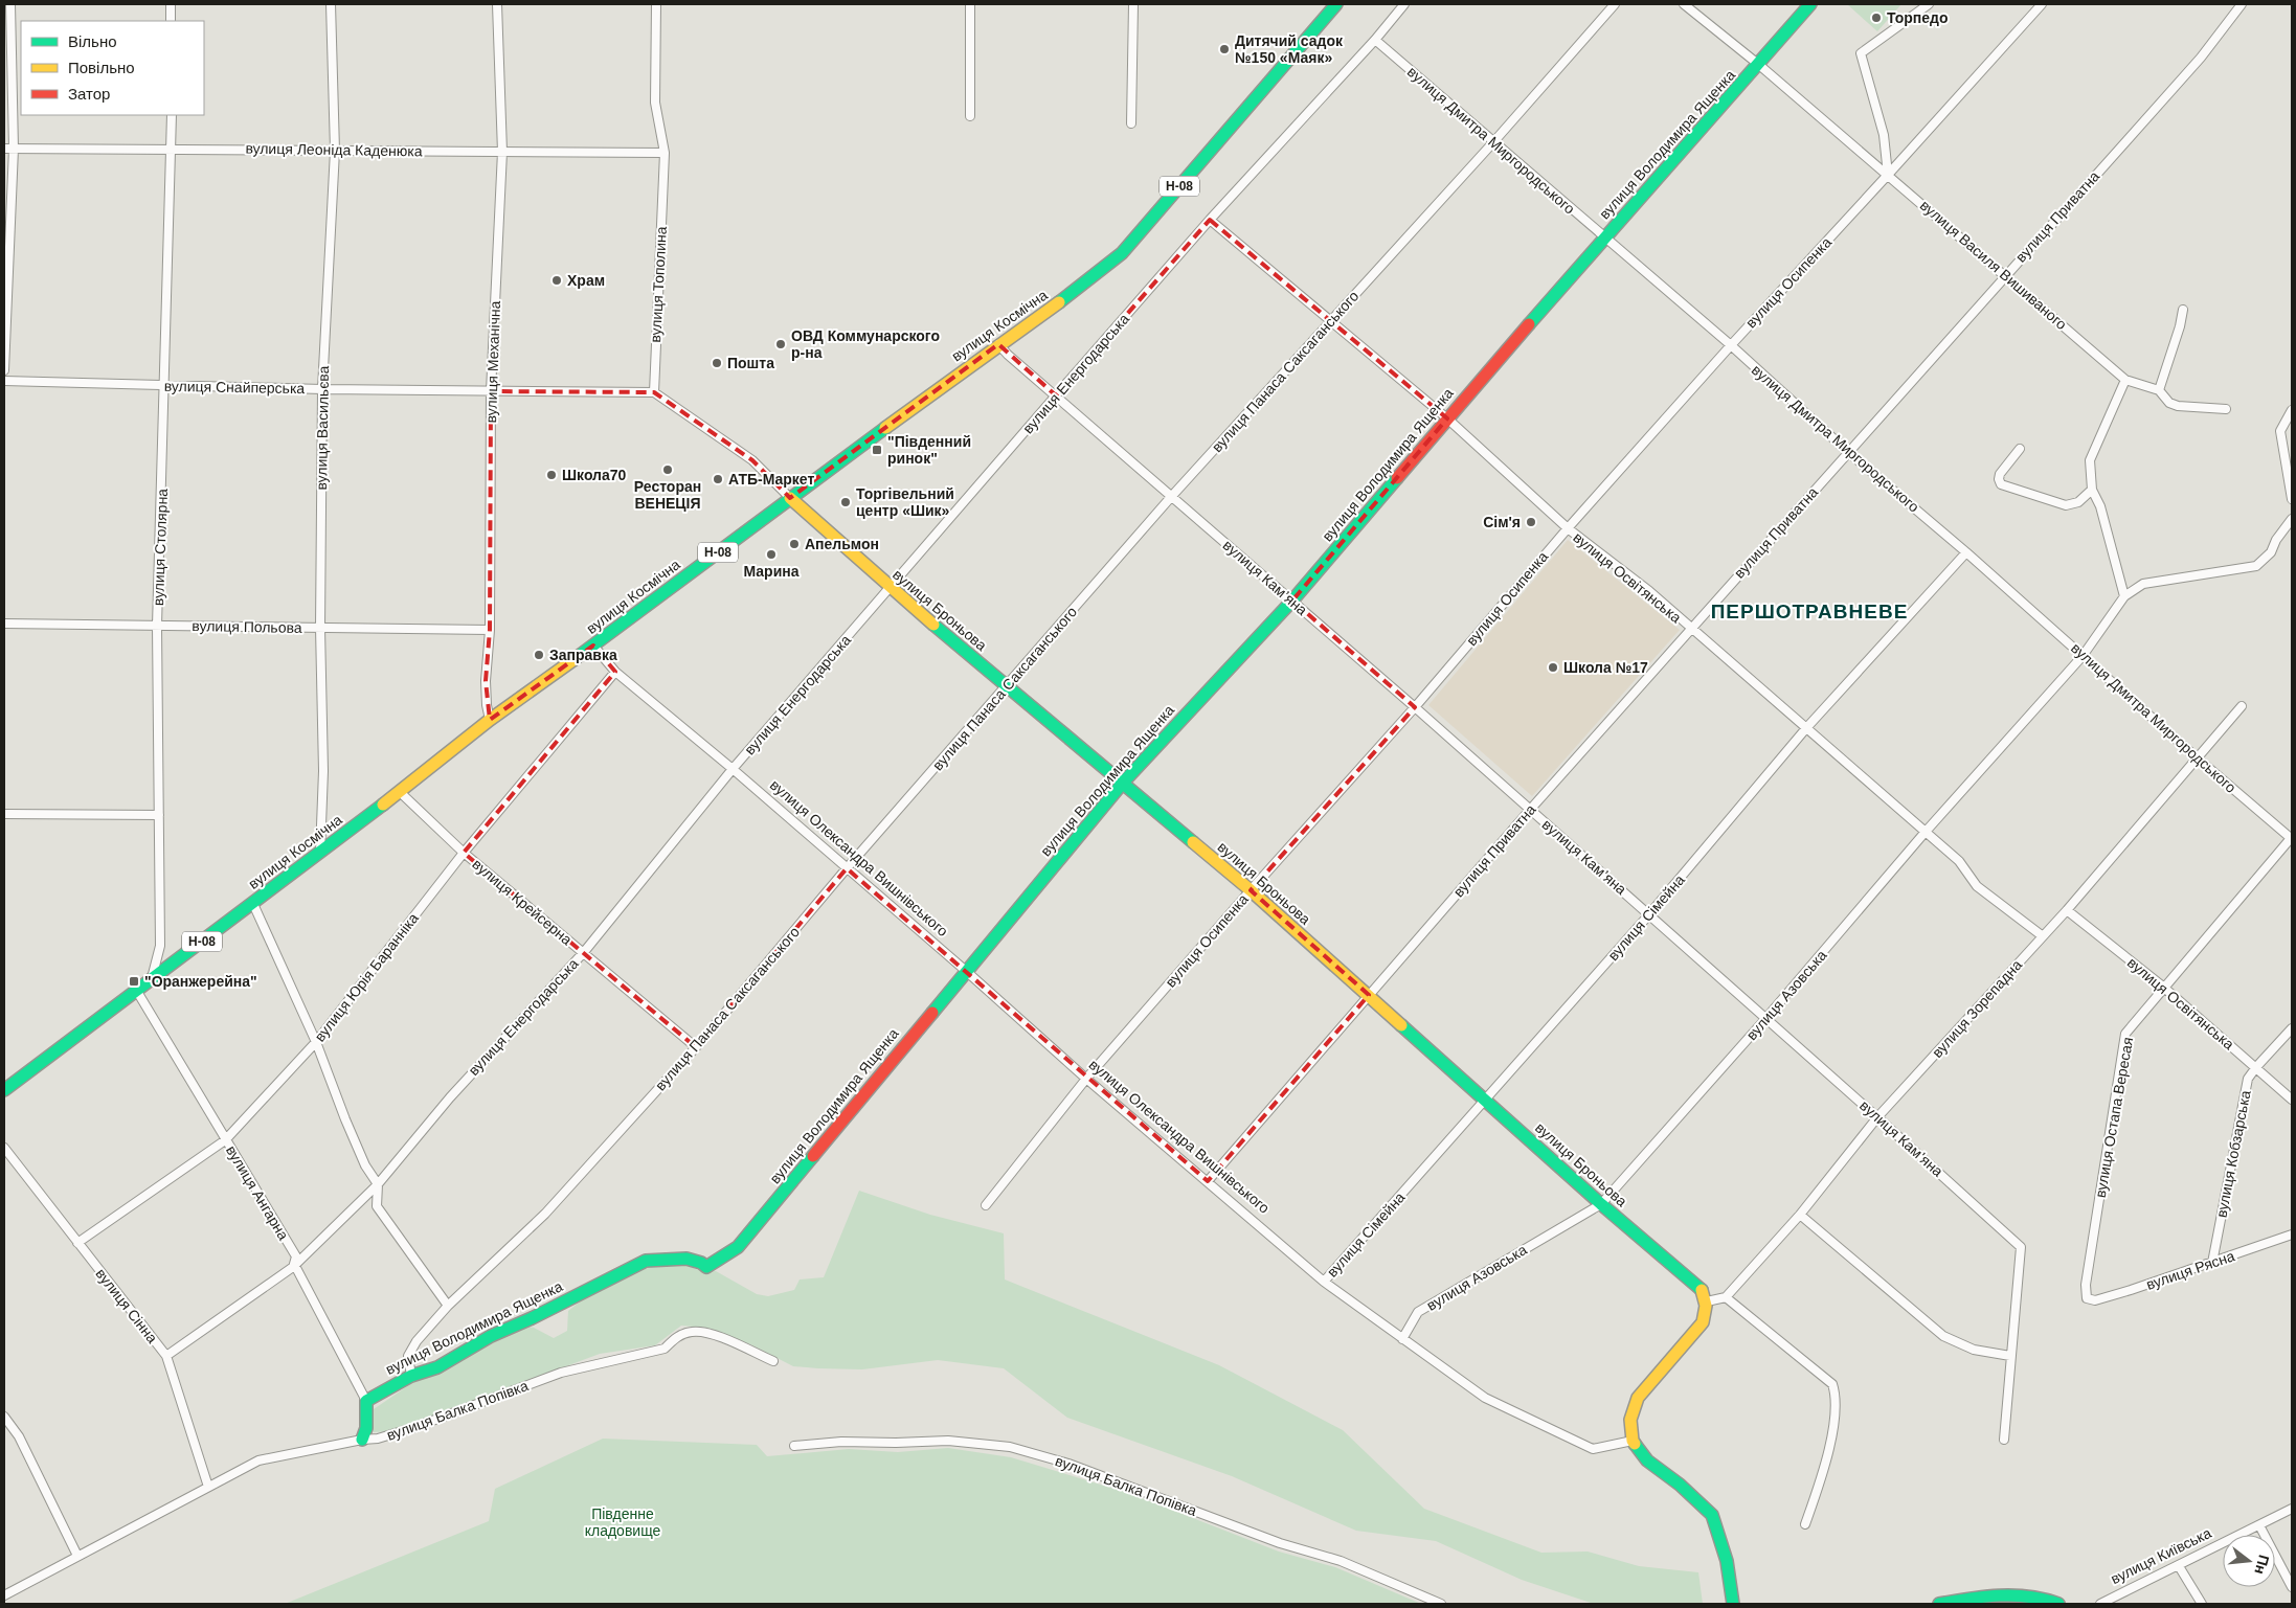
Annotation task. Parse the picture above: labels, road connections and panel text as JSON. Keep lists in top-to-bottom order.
{
  "streets": {
    "street": [
      "вулиця Дмитра Миргородського",
      "вулиця Володимира Ященка",
      "вулиця Леоніда Каденюка",
      "Н-08",
      "вулиця Приватна",
      "вулиця Василя Вишиваного",
      "вулиця Осипенка",
      "вулиця Тополина",
      "вулиця Космічна",
      "вулиця Механічна",
      "вулиця Панаса Саксаганського",
      "вулиця Енергодарська",
      "вулиця Снайперська",
      "вулиця Васильєва",
      "вулиця Столярна",
      "вулиця Кам’яна",
      "вулиця Освітянська",
      "вулиця Броньова",
      "вулиця Польова",
      "вулиця Олександра Вишнівського",
      "вулиця Крейсерна",
      "вулиця Сімейна",
      "вулиця Юрія Баранніка",
      "вулиця Азовська",
      "вулиця Зорепадна",
      "вулиця Остапа Вересая",
      "вулиця Кобзарська",
      "вулиця Ангарна",
      "вулиця Рясна",
      "вулиця Сінна",
      "вулиця Балка Попівка",
      "вулиця Київська"
    ]
  },
  "crossings": [
    ["вулиця Дмитра Миргородського", "вулиця Володимира Ященка"],
    ["вулиця Дмитра Миргородського", "вулиця Приватна"],
    ["вулиця Дмитра Миргородського", "вулиця Осипенка"],
    ["вулиця Дмитра Миргородського", "вулиця Панаса Саксаганського"],
    ["вулиця Дмитра Миргородського", "вулиця Енергодарська"],
    ["вулиця Дмитра Миргородського", "вулиця Сімейна"],
    ["вулиця Дмитра Миргородського", "вулиця Азовська"],
    ["вулиця Дмитра Миргородського", "вулиця Зорепадна"],
    ["вулиця Дмитра Миргородського", "вулиця Остапа Вересая"],
    ["вулиця Володимира Ященка", "вулиця Василя Вишиваного"],
    ["вулиця Володимира Ященка", "вулиця Панаса Саксаганського"],
    ["вулиця Володимира Ященка", "вулиця Кам’яна"],
    ["вулиця Володимира Ященка", "вулиця Освітянська"],
    ["вулиця Володимира Ященка", "вулиця Броньова"],
    ["вулиця Володимира Ященка", "вулиця Олександра Вишнівського"],
    ["вулиця Володимира Ященка", "вулиця Ангарна"],
    ["вулиця Леоніда Каденюка", "вулиця Тополина"],
    ["вулиця Леоніда Каденюка", "вулиця Механічна"],
    ["вулиця Леоніда Каденюка", "вулиця Васильєва"],
    ["вулиця Леоніда Каденюка", "вулиця Столярна"],
    ["вулиця Приватна", "вулиця Василя Вишиваного"],
    ["вулиця Приватна", "вулиця Кам’яна"],
    ["вулиця Приватна", "вулиця Освітянська"],
    ["вулиця Приватна", "вулиця Броньова"],
    ["вулиця Приватна", "вулиця Олександра Вишнівського"],
    ["вулиця Василя Вишиваного", "вулиця Осипенка"],
    ["вулиця Осипенка", "вулиця Кам’яна"],
    ["вулиця Осипенка", "вулиця Освітянська"],
    ["вулиця Осипенка", "вулиця Броньова"],
    ["вулиця Осипенка", "вулиця Олександра Вишнівського"],
    ["вулиця Тополина", "вулиця Снайперська"],
    ["вулиця Космічна", "вулиця Механічна"],
    ["вулиця Космічна", "вулиця Васильєва"],
    ["вулиця Космічна", "вулиця Столярна"],
    ["вулиця Космічна", "вулиця Кам’яна"],
    ["вулиця Космічна", "вулиця Броньова"],
    ["вулиця Космічна", "вулиця Олександра Вишнівського"],
    ["вулиця Космічна", "вулиця Крейсерна"],
    ["вулиця Космічна", "вулиця Ангарна"],
    ["вулиця Механічна", "вулиця Снайперська"],
    ["вулиця Механічна", "вулиця Польова"],
    ["вулиця Панаса Саксаганського", "вулиця Кам’яна"],
    ["вулиця Панаса Саксаганського", "вулиця Освітянська"],
    ["вулиця Панаса Саксаганського", "вулиця Броньова"],
    ["вулиця Панаса Саксаганського", "вулиця Олександра Вишнівського"],
    ["вулиця Панаса Саксаганського", "вулиця Крейсерна"],
    ["вулиця Енергодарська", "вулиця Кам’яна"],
    ["вулиця Енергодарська", "вулиця Освітянська"],
    ["вулиця Енергодарська", "вулиця Броньова"],
    ["вулиця Енергодарська", "вулиця Олександра Вишнівського"],
    ["вулиця Енергодарська", "вулиця Крейсерна"],
    ["вулиця Енергодарська", "вулиця Ангарна"],
    ["вулиця Енергодарська", "вулиця Сінна"],
    ["вулиця Снайперська", "вулиця Васильєва"],
    ["вулиця Снайперська", "вулиця Столярна"],
    ["вулиця Васильєва", "вулиця Польова"],
    ["вулиця Столярна", "вулиця Польова"],
    ["вулиця Кам’яна", "вулиця Сімейна"],
    ["вулиця Кам’яна", "вулиця Азовська"],
    ["вулиця Кам’яна", "вулиця Зорепадна"],
    ["вулиця Освітянська", "вулиця Сімейна"],
    ["вулиця Освітянська", "вулиця Азовська"],
    ["вулиця Освітянська", "вулиця Зорепадна"],
    ["вулиця Освітянська", "вулиця Остапа Вересая"],
    ["вулиця Освітянська", "вулиця Кобзарська"],
    ["вулиця Броньова", "вулиця Сімейна"],
    ["вулиця Броньова", "вулиця Азовська"],
    ["вулиця Олександра Вишнівського", "вулиця Сімейна"],
    ["вулиця Олександра Вишнівського", "вулиця Юрія Баранніка"],
    ["вулиця Олександра Вишнівського", "вулиця Азовська"],
    ["вулиця Крейсерна", "вулиця Юрія Баранніка"],
    ["вулиця Юрія Баранніка", "вулиця Ангарна"],
    ["вулиця Юрія Баранніка", "вулиця Сінна"],
    ["вулиця Остапа Вересая", "вулиця Рясна"],
    ["вулиця Кобзарська", "вулиця Рясна"],
    ["вулиця Сінна", "вулиця Балка Попівка"]
  ],
  "districts": ["ПЕРШОТРАВНЕВЕ"],
  "parks": ["Південне кладовище"],
  "places": {
    "other": [
      "Торпедо",
      "Дитячий садок №150 «Маяк»",
      "Храм",
      "ОВД Коммунарского р-на",
      "Пошта",
      "Ресторан ВЕНЕЦІЯ",
      "Школа70",
      "АТБ-Маркет",
      "Торгівельний центр «Шик»",
      "Сім'я",
      "Апельмон",
      "Марина",
      "Заправка",
      "Школа №17"
    ],
    "transit": ["\"Південний ринок\"", "\"Оранжерейна\""]
  },
  "legend": ["Вільно", "Повільно", "Затор"],
  "north": "right"
}
